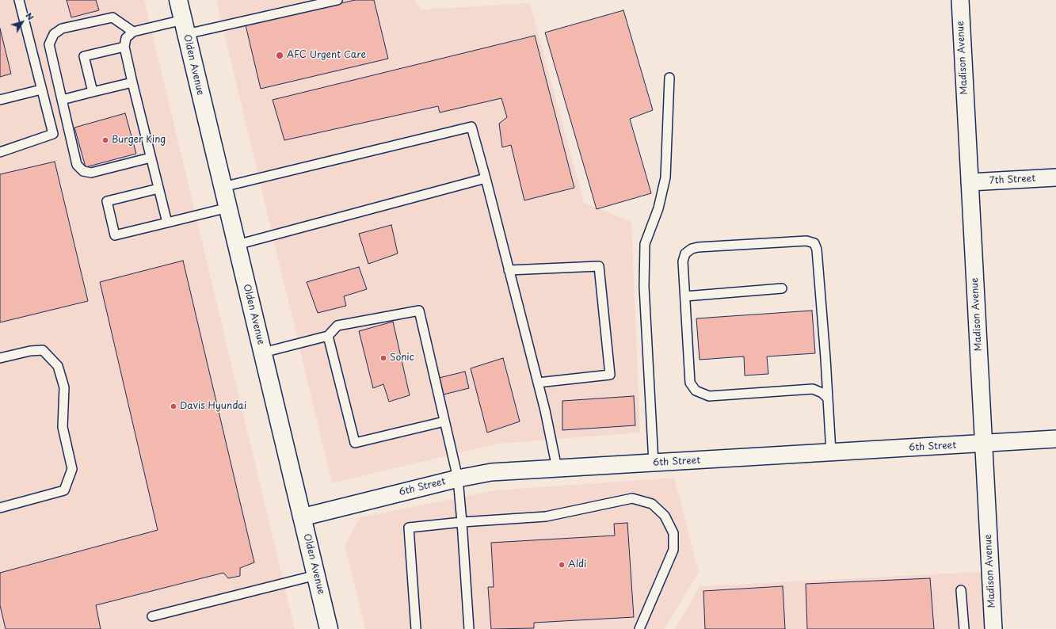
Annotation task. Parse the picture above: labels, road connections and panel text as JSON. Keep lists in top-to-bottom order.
{
  "streets": {
    "main road": ["Olden Avenue"],
    "street": ["Madison Avenue", "7th Street", "6th Street"]
  },
  "crossings": [
    ["Madison Avenue", "7th Street"],
    ["Madison Avenue", "6th Street"],
    ["Olden Avenue", "6th Street"]
  ],
  "places": [
    "AFC Urgent Care",
    "Burger King",
    "Sonic",
    "Davis Hyundai",
    "Aldi"
  ],
  "north": "top right"
}
